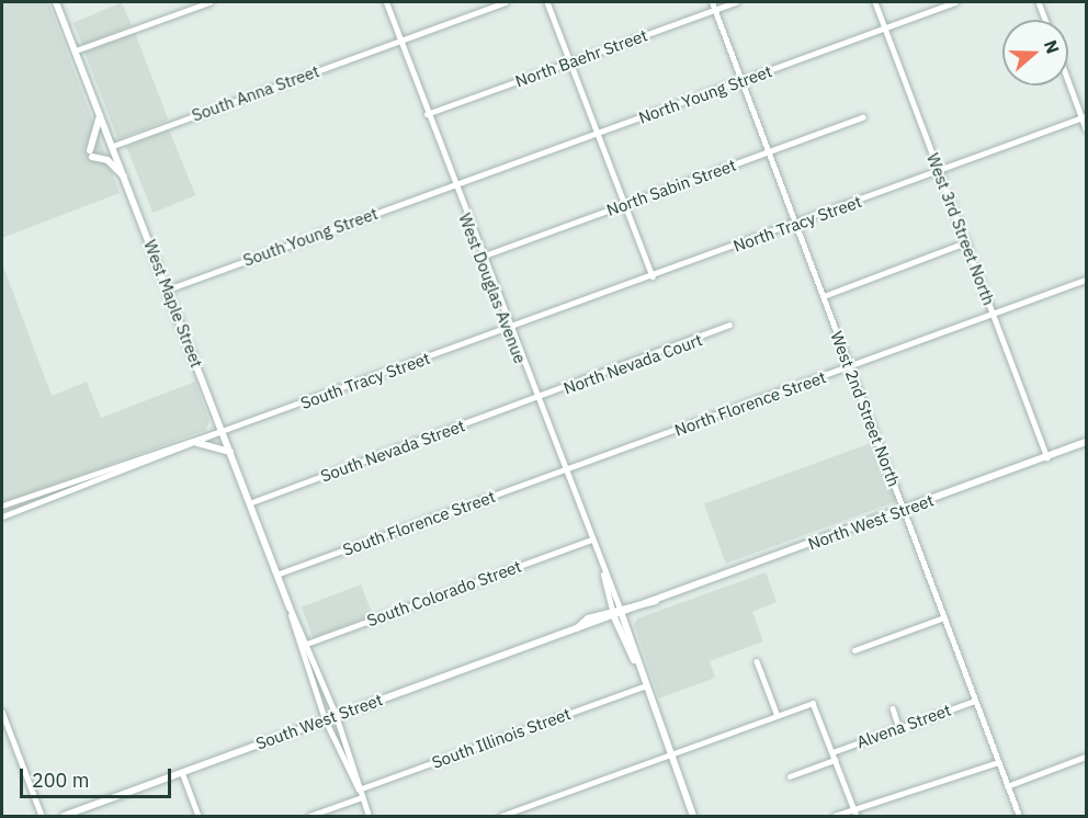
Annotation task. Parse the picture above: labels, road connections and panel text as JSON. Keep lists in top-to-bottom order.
{
  "streets": {
    "main road": [
      "West Douglas Avenue",
      "West Maple Street",
      "North West Street",
      "South West Street"
    ],
    "street": [
      "North Baehr Street",
      "South Anna Street",
      "North Young Street",
      "North Sabin Street",
      "North Tracy Street",
      "West 3rd Street North",
      "South Young Street",
      "North Nevada Court",
      "South Tracy Street",
      "North Florence Street",
      "West 2nd Street North",
      "South Nevada Street",
      "South Florence Street",
      "South Colorado Street",
      "Alvena Street",
      "South Illinois Street"
    ]
  },
  "crossings": [
    ["North Baehr Street", "West Douglas Avenue"],
    ["North Baehr Street", "West 2nd Street North"],
    ["South Anna Street", "West Douglas Avenue"],
    ["South Anna Street", "West Maple Street"],
    ["North Young Street", "West 3rd Street North"],
    ["North Young Street", "South Young Street"],
    ["North Young Street", "West Douglas Avenue"],
    ["North Young Street", "West 2nd Street North"],
    ["North Sabin Street", "West Douglas Avenue"],
    ["North Sabin Street", "West 2nd Street North"],
    ["North Tracy Street", "West 3rd Street North"],
    ["North Tracy Street", "West Douglas Avenue"],
    ["North Tracy Street", "South Tracy Street"],
    ["North Tracy Street", "West 2nd Street North"],
    ["West 3rd Street North", "North Florence Street"],
    ["West 3rd Street North", "North West Street"],
    ["South Young Street", "West Douglas Avenue"],
    ["South Young Street", "West Maple Street"],
    ["West Douglas Avenue", "North Nevada Court"],
    ["West Douglas Avenue", "South Tracy Street"],
    ["West Douglas Avenue", "North Florence Street"],
    ["West Douglas Avenue", "South Nevada Street"],
    ["West Douglas Avenue", "North West Street"],
    ["West Douglas Avenue", "South Florence Street"],
    ["West Douglas Avenue", "South Colorado Street"],
    ["West Douglas Avenue", "South West Street"],
    ["West Douglas Avenue", "South Illinois Street"],
    ["West Maple Street", "South Tracy Street"],
    ["West Maple Street", "South Nevada Street"],
    ["West Maple Street", "South Florence Street"],
    ["West Maple Street", "South Colorado Street"],
    ["West Maple Street", "South West Street"],
    ["West Maple Street", "South Illinois Street"],
    ["North Nevada Court", "South Nevada Street"],
    ["North Florence Street", "West 2nd Street North"],
    ["North Florence Street", "South Florence Street"],
    ["West 2nd Street North", "North West Street"],
    ["West 2nd Street North", "Alvena Street"],
    ["North West Street", "South West Street"]
  ],
  "scale_bar": "200 m",
  "north": "right"
}
